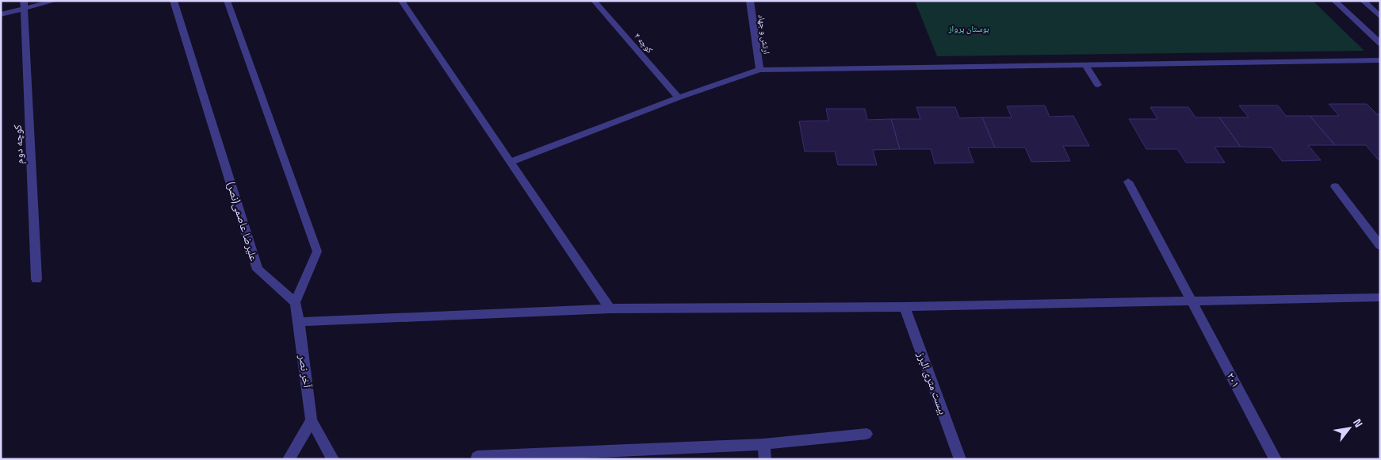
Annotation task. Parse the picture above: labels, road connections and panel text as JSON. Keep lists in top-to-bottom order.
{
  "streets": {
    "street": [
      "ارتش و جهاد",
      "کوچه ۴",
      "کوچه دوم",
      "علیرضا عاصمی(نصر)",
      "آخر نصر",
      "۲۰۱",
      "بیست متری البرز"
    ]
  },
  "crossings": [
    ["علیرضا عاصمی(نصر)", "آخر نصر"]
  ],
  "parks": ["بوستان پرواز"],
  "north": "top right"
}
